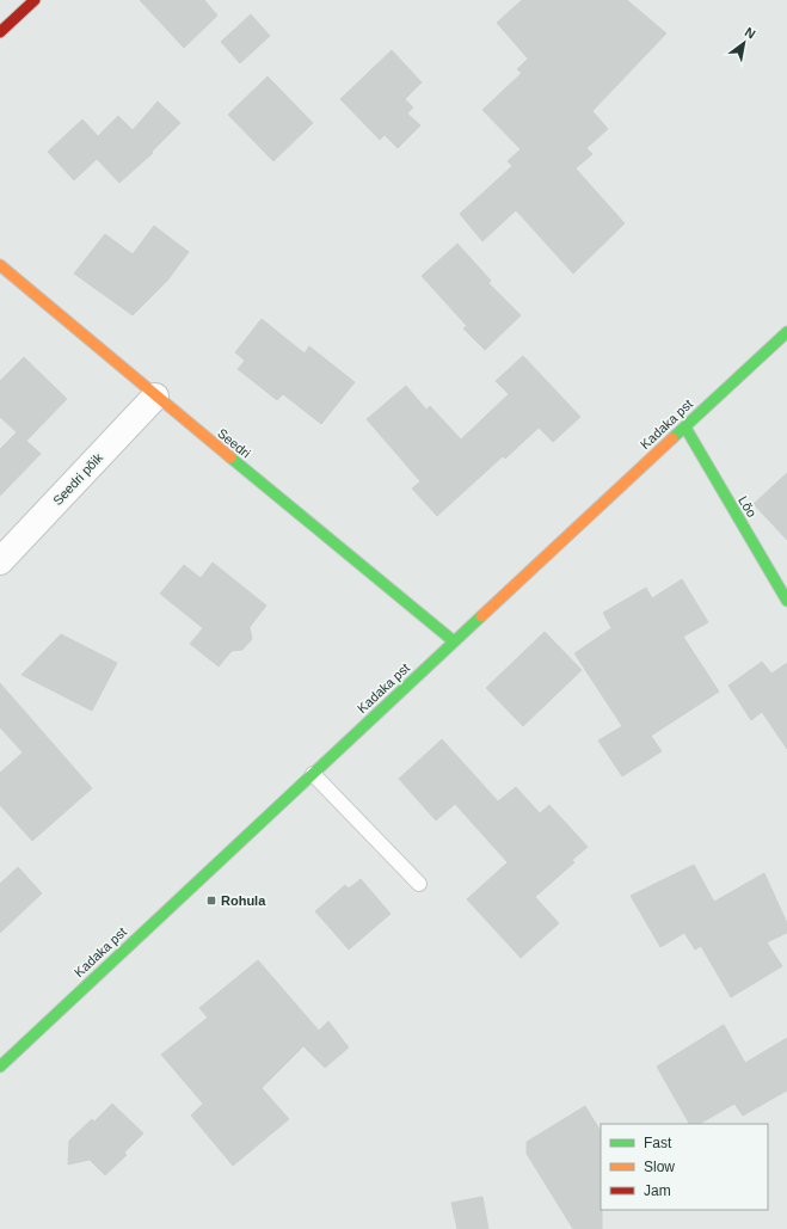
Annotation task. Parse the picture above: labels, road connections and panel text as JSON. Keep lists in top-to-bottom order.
{
  "streets": {
    "main road": ["Kadaka pst", "Seedri", "Lõo"],
    "street": ["Seedri põik"]
  },
  "crossings": [
    ["Kadaka pst", "Seedri"],
    ["Kadaka pst", "Lõo"],
    ["Seedri", "Seedri põik"]
  ],
  "places": {
    "transit": ["Rohula"]
  },
  "legend": ["Fast", "Slow", "Jam"],
  "north": "top right"
}
